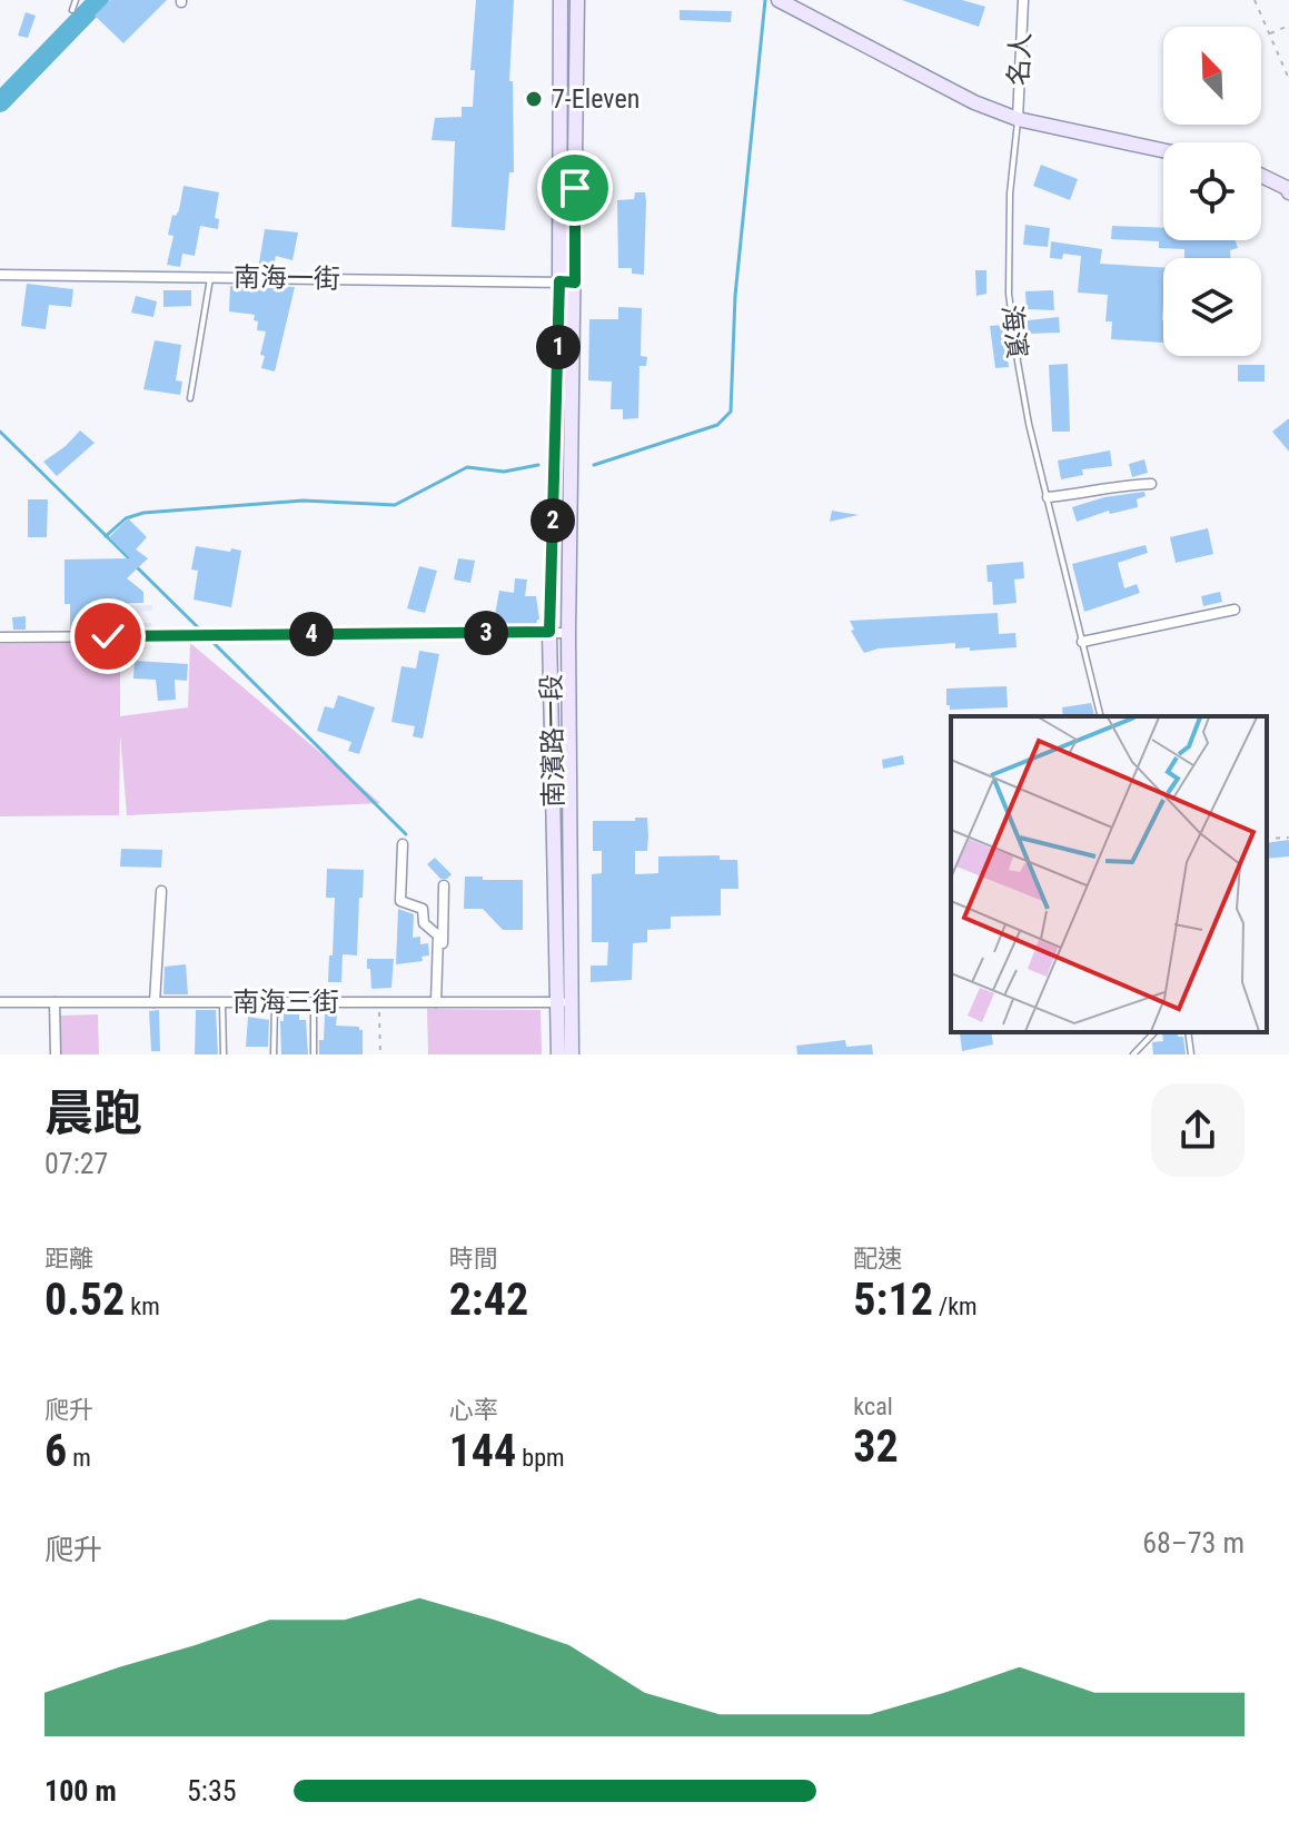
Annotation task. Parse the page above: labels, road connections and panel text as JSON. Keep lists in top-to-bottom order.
{
  "streets": {
    "main road": ["南濱路一段"],
    "street": ["名人", "南海一街", "南海三街"],
    "lane": ["海濱"]
  },
  "crossings": [
    ["名人", "海濱"],
    ["南海一街", "南濱路一段"],
    ["南濱路一段", "南海三街"]
  ],
  "places": ["7-Eleven"],
  "north": "top left",
  "page": {
    "pins": [
      "1",
      "2",
      "3",
      "4"
    ],
    "heading": ["晨跑", "07:27"],
    "stats": [
      ["距離", "0.52 km"],
      ["時間", "2:42"],
      ["配速", "5:12 /km"],
      ["爬升", "6 m"],
      ["心率", "144 bpm"],
      ["kcal", "32"]
    ],
    "chart": ["爬升", "68–73 m"],
    "list": [
      {
        "name": "100 m",
        "note": "5:35"
      }
    ]
  }
}
